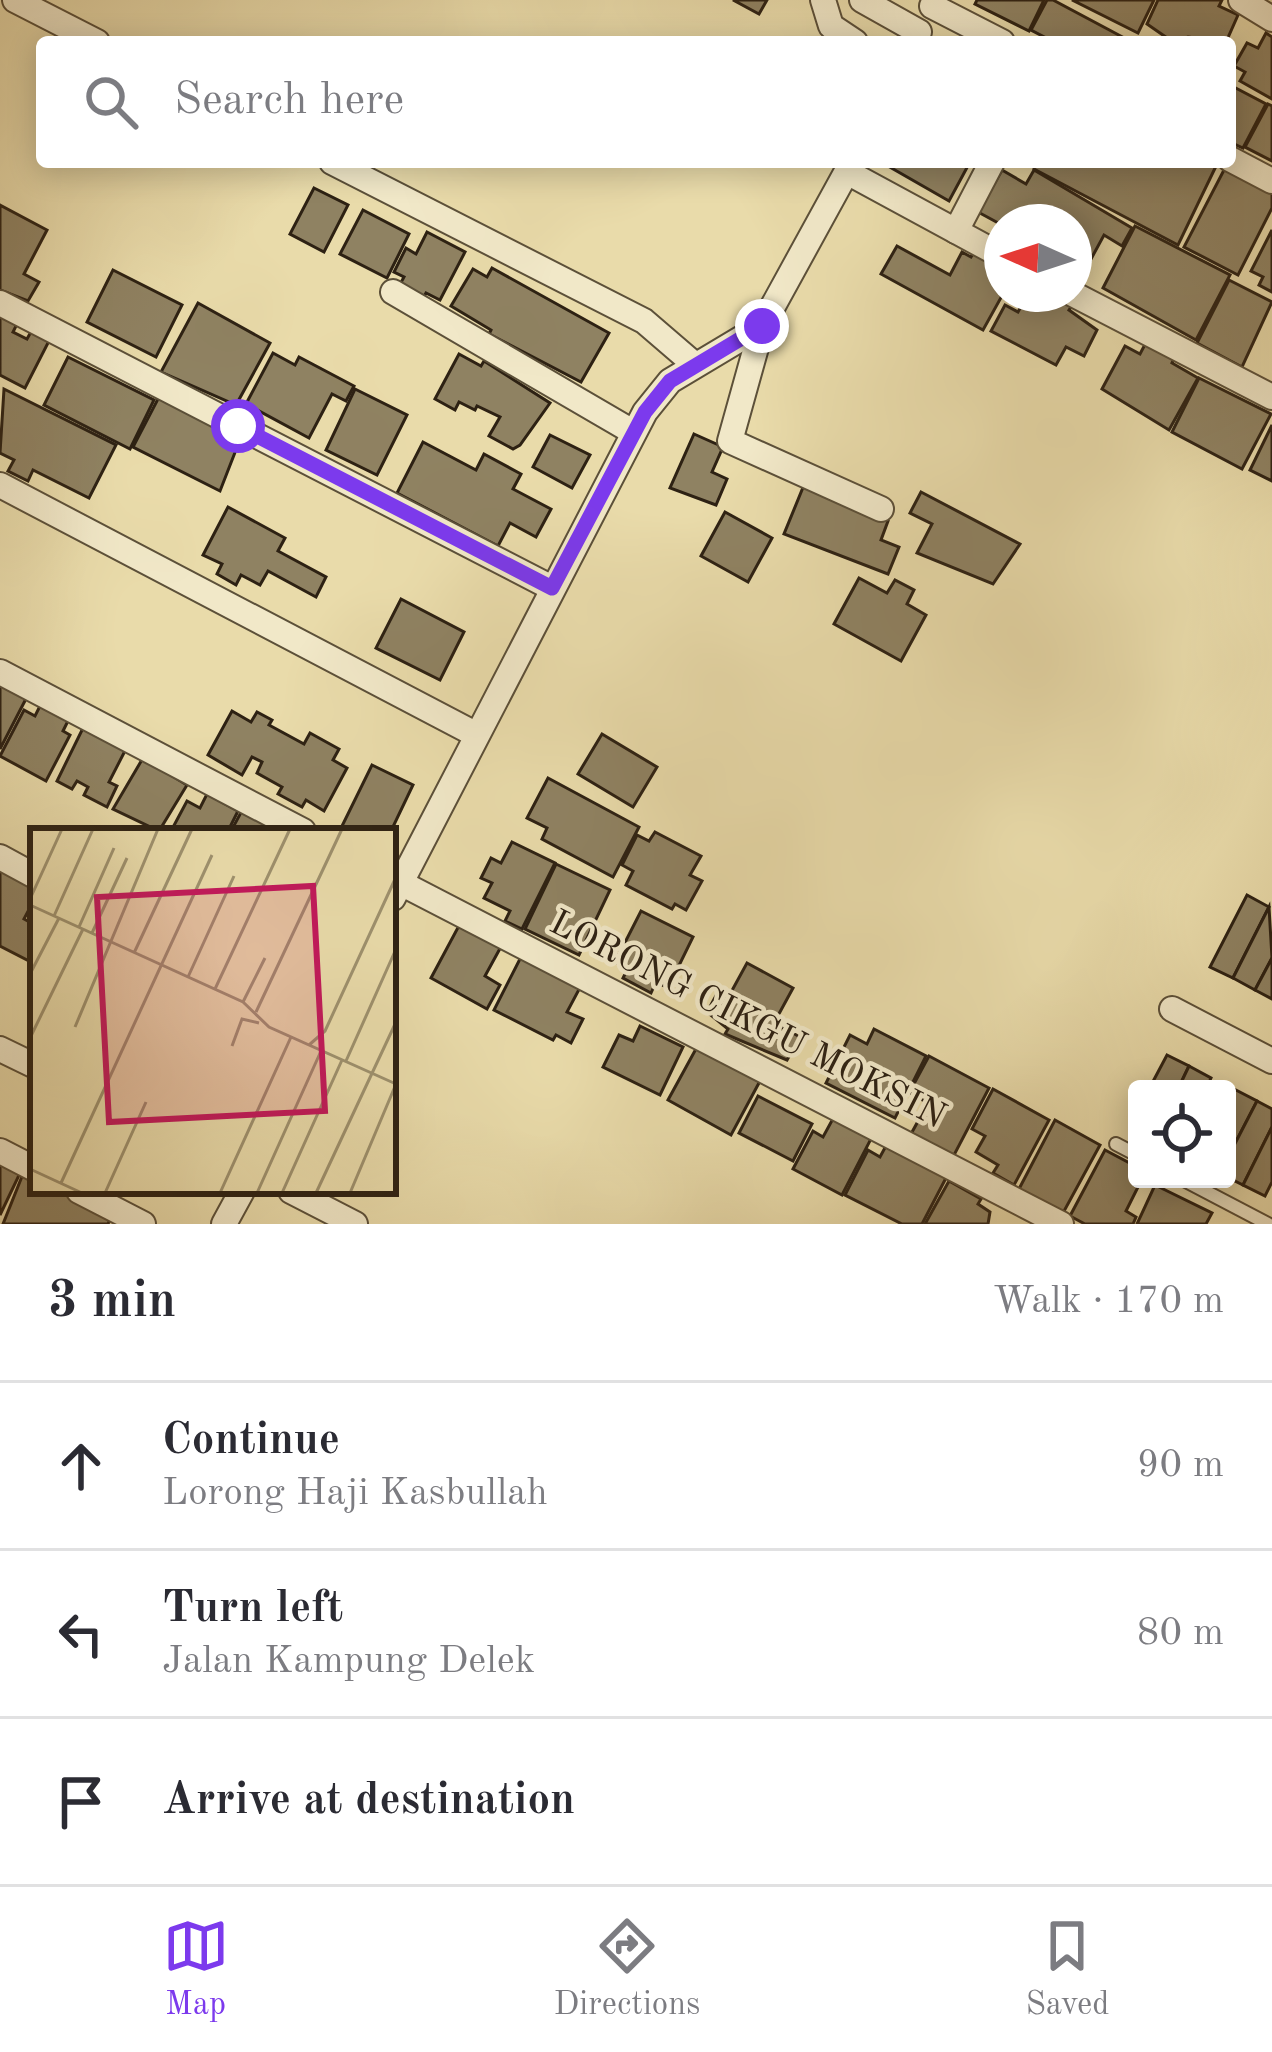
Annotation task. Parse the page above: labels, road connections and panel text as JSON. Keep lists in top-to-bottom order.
{
  "streets": {
    "street": ["LORONG CIKGU MOKSIN"]
  },
  "north": "left",
  "page": {
    "search": "Search here",
    "heading": ["3 min", "Walk · 170 m"],
    "list": [
      ["Continue", "Lorong Haji Kasbullah", "90 m"],
      ["Turn left", "Jalan Kampung Delek", "80 m"],
      "Arrive at destination"
    ],
    "nav": ["Map", "Directions", "Saved"]
  }
}
